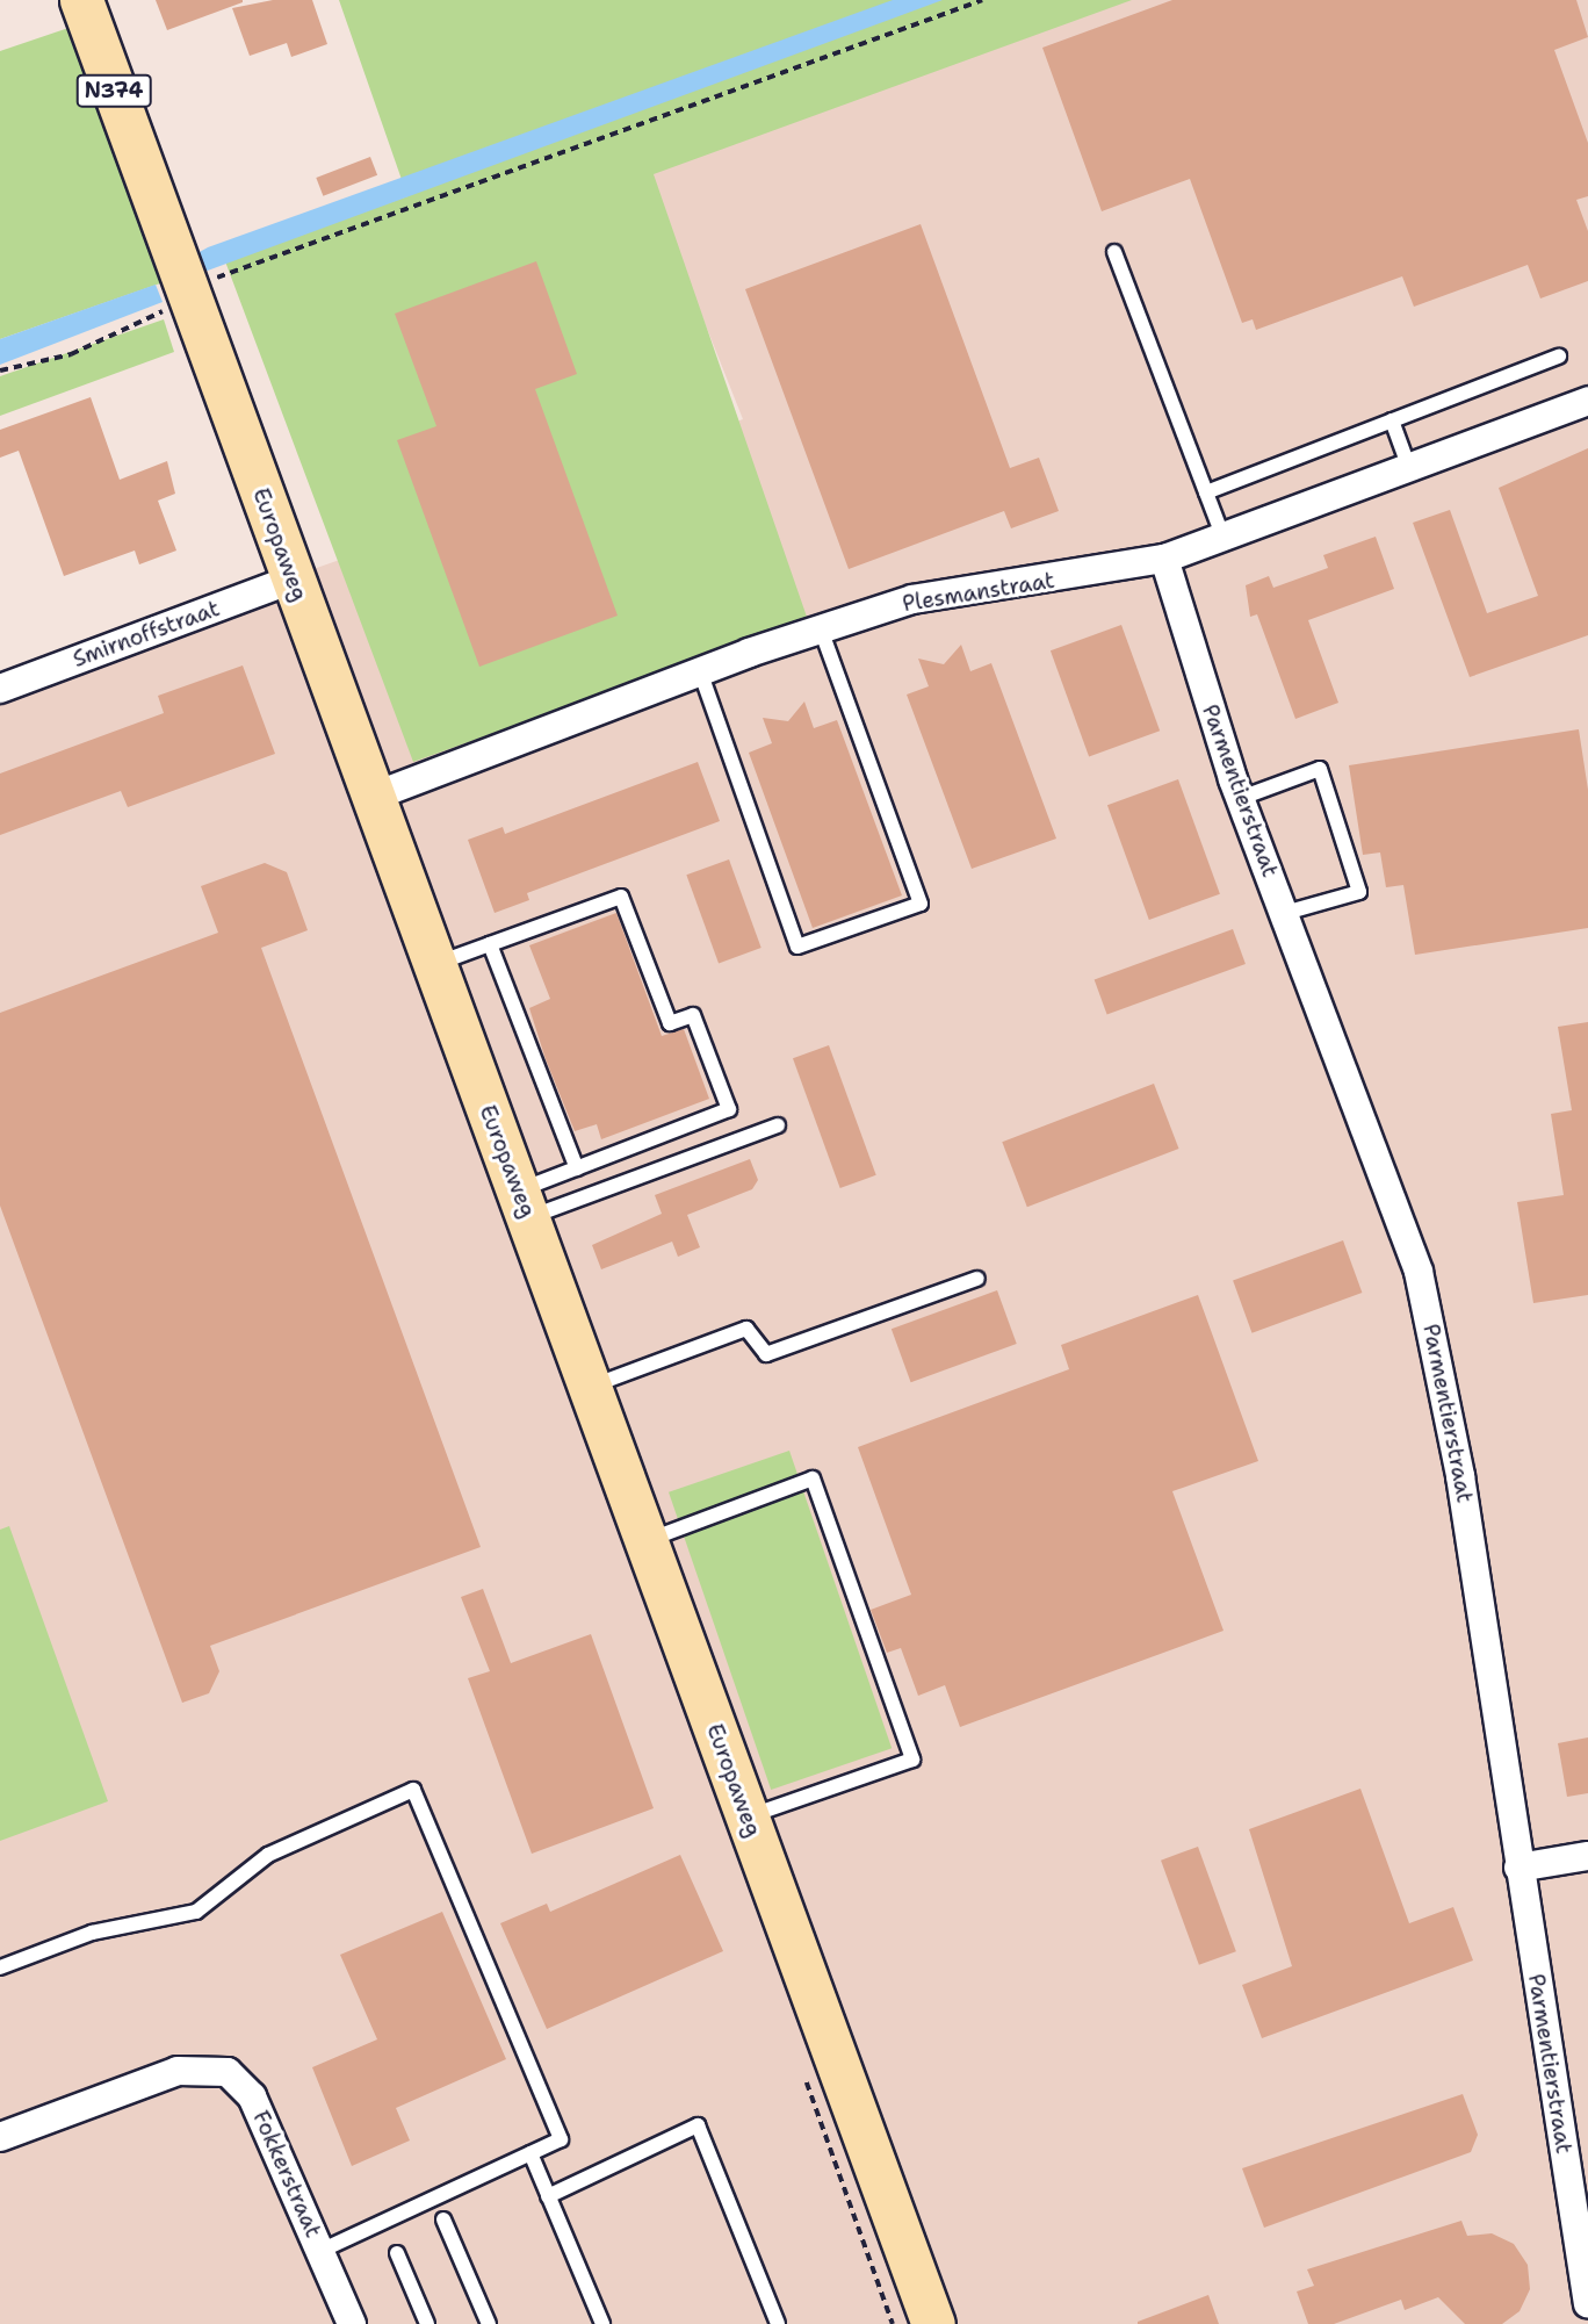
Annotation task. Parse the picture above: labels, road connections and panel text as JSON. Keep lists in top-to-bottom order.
{
  "streets": {
    "main road": ["N374", "Europaweg"],
    "street": [
      "Plesmanstraat",
      "Smirnoffstraat",
      "Parmentierstraat",
      "Fokkerstraat"
    ]
  },
  "crossings": [
    ["Europaweg", "Plesmanstraat"],
    ["Europaweg", "Smirnoffstraat"],
    ["Plesmanstraat", "Parmentierstraat"]
  ]
}
